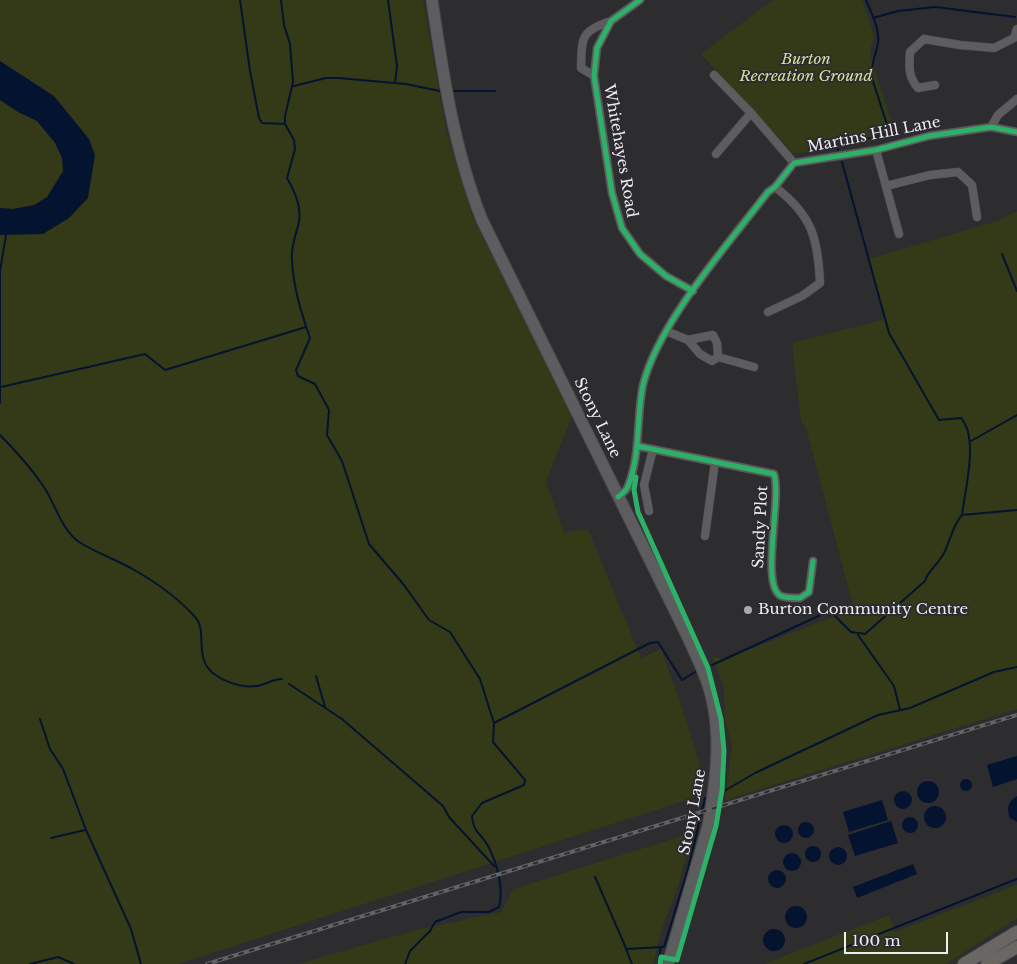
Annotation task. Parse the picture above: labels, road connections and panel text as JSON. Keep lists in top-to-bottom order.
{
  "streets": {
    "main road": ["Stony Lane"],
    "street": ["Martins Hill Lane", "Whitehayes Road", "Sandy Plot"]
  },
  "crossings": [
    ["Martins Hill Lane", "Whitehayes Road"],
    ["Martins Hill Lane", "Stony Lane"],
    ["Martins Hill Lane", "Sandy Plot"]
  ],
  "parks": ["Burton Recreation Ground"],
  "places": ["Burton Community Centre"],
  "scale_bar": "100 m"
}
